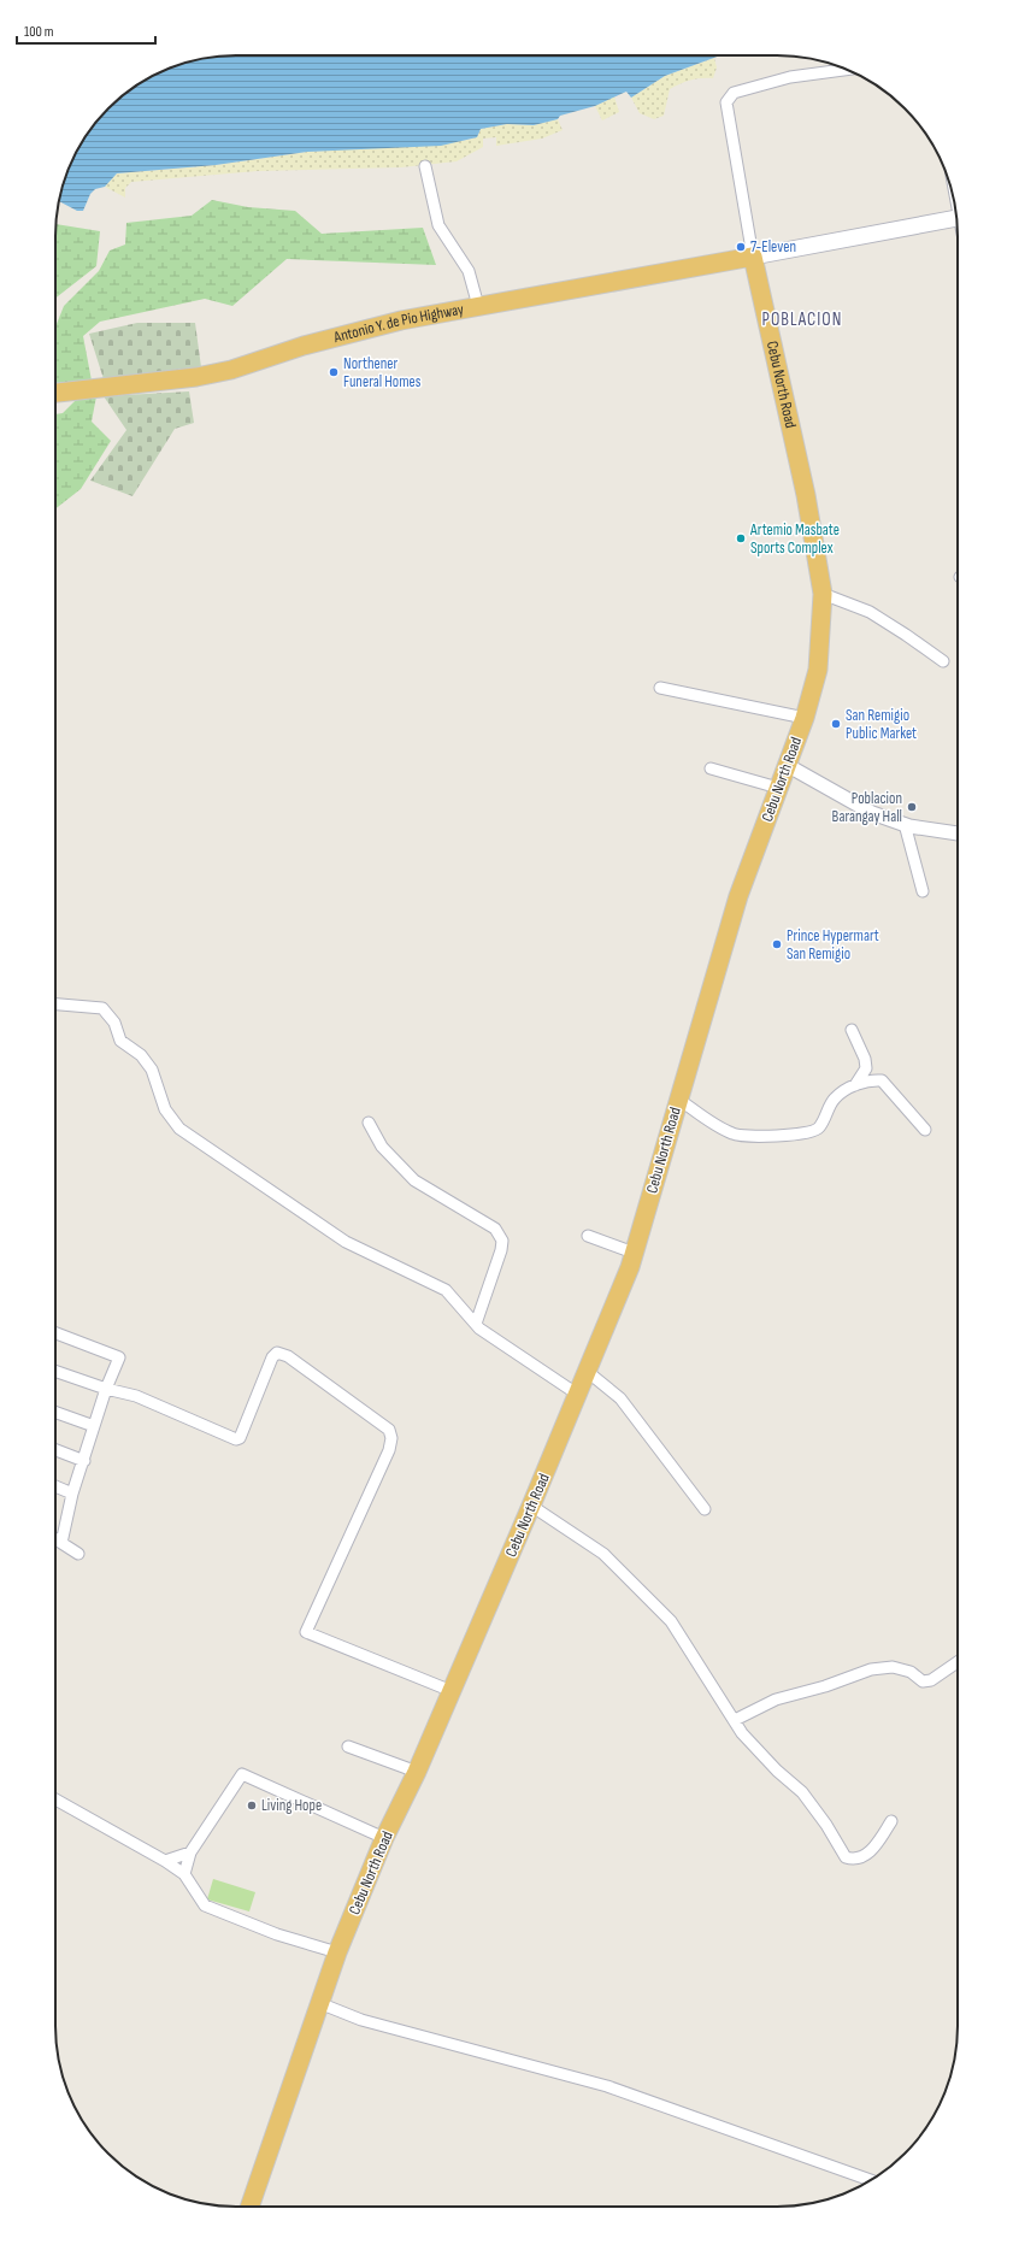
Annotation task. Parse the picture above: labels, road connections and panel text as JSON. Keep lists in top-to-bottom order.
{
  "streets": {
    "highway": ["Antonio Y. de Pio Highway", "Cebu North Road"]
  },
  "crossings": [
    ["Antonio Y. de Pio Highway", "Cebu North Road"]
  ],
  "districts": ["POBLACION"],
  "places": [
    "7-Eleven",
    "Northener Funeral Homes",
    "Artemio Masbate Sports Complex",
    "San Remigio Public Market",
    "Poblacion Barangay Hall",
    "Prince Hypermart San Remigio",
    "Living Hope"
  ],
  "scale_bar": "100 m"
}
